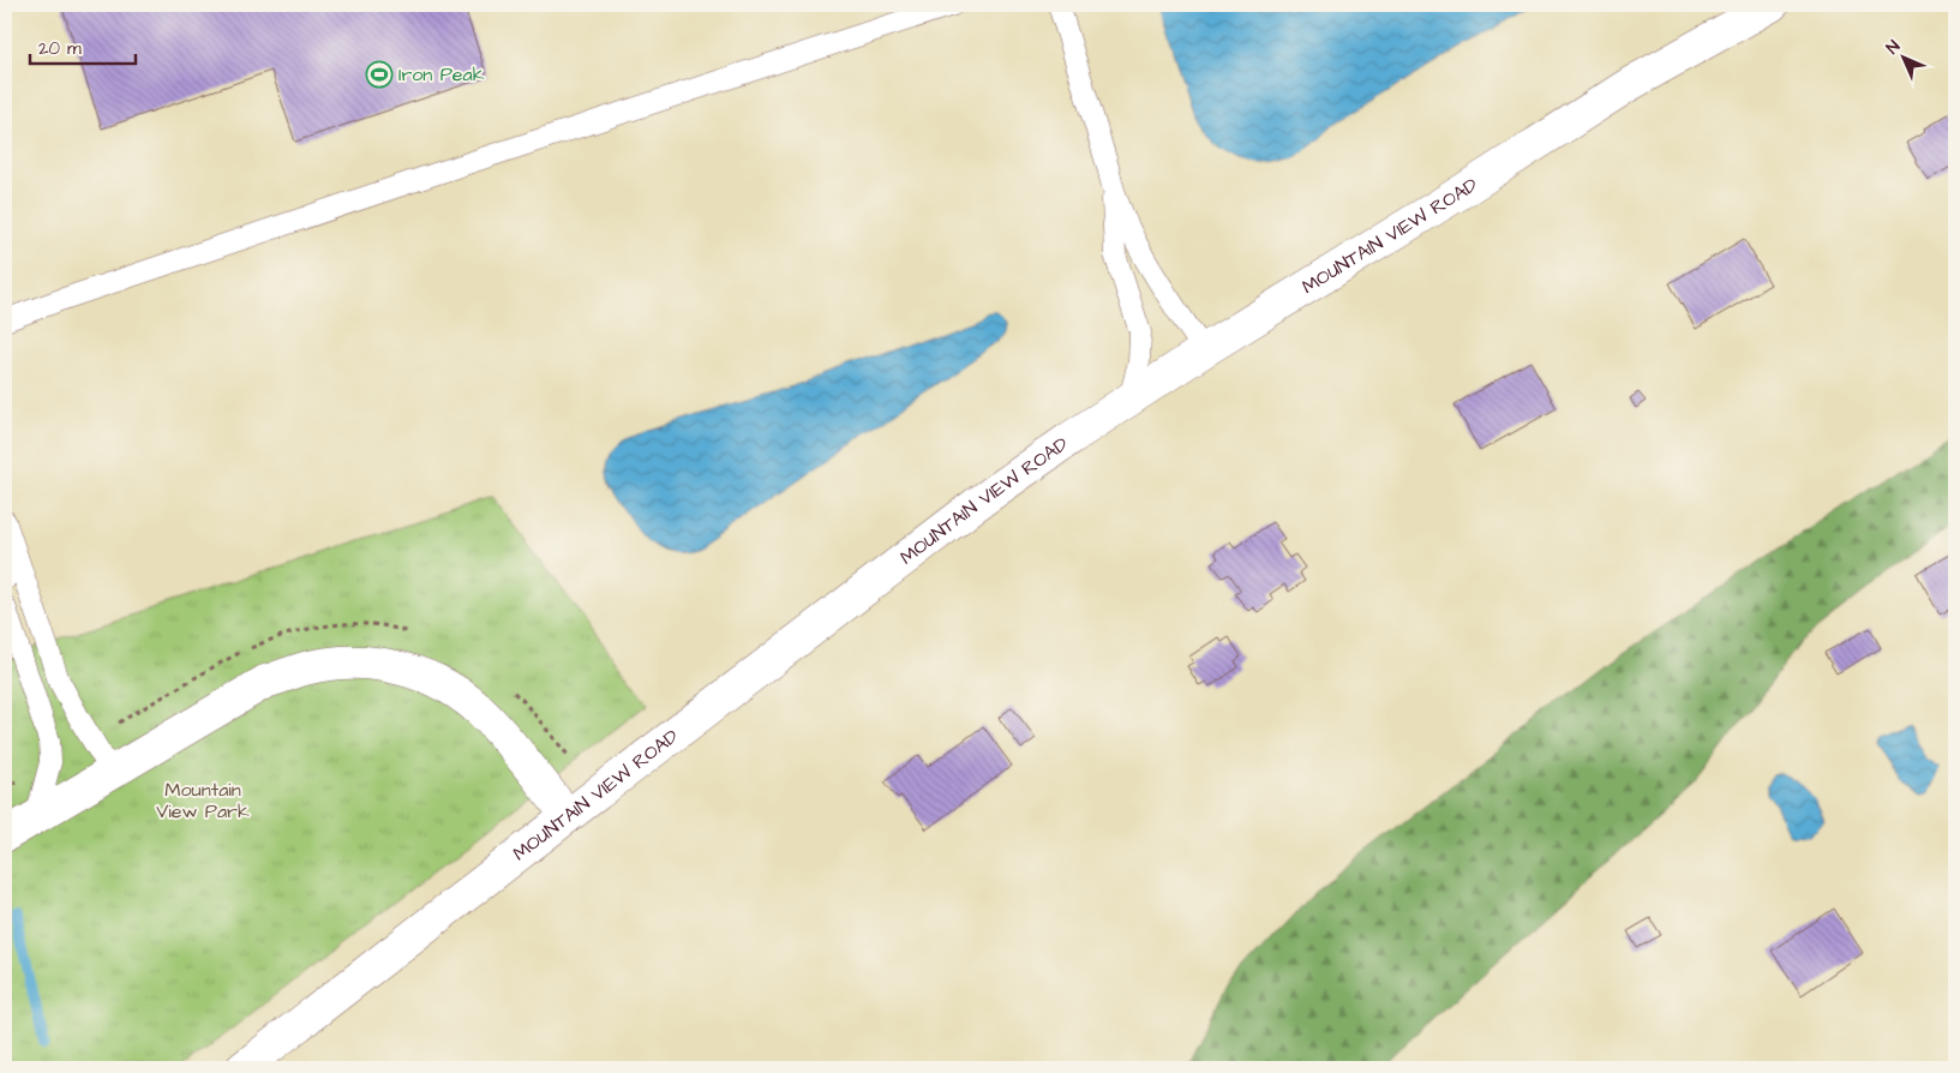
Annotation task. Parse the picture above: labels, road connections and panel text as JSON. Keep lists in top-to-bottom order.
{
  "streets": {
    "street": ["MOUNTAIN VIEW ROAD"]
  },
  "parks": ["Mountain View Park"],
  "places": {
    "sports": ["Iron Peak"]
  },
  "scale_bar": "20 m",
  "north": "top left"
}
